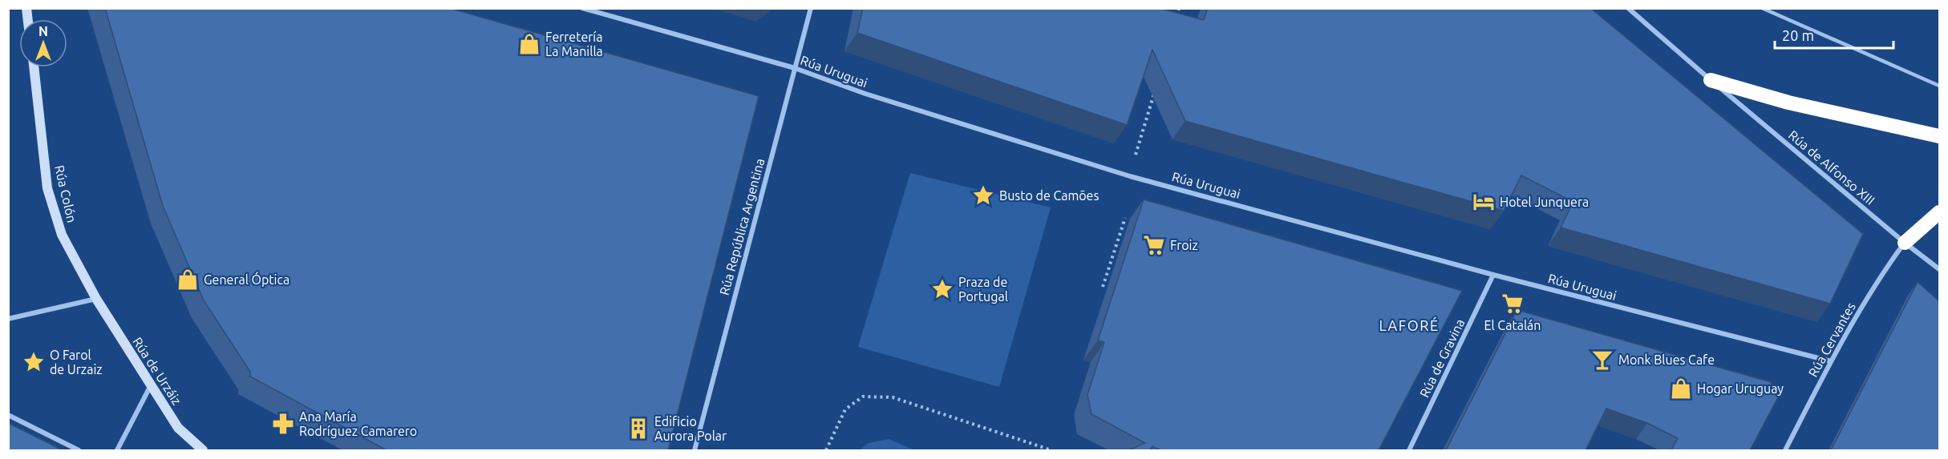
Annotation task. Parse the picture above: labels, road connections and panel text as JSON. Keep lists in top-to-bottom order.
{
  "streets": {
    "main road": ["Rúa Colón", "Rúa de Urzáiz"],
    "street": [
      "Rúa Uruguai",
      "Rúa de Alfonso XIII",
      "Rúa República Argentina",
      "Rúa Cervantes",
      "Rúa de Gravina"
    ]
  },
  "crossings": [
    ["Rúa Uruguai", "Rúa República Argentina"],
    ["Rúa Uruguai", "Rúa Cervantes"],
    ["Rúa Uruguai", "Rúa de Gravina"],
    ["Rúa de Alfonso XIII", "Rúa Cervantes"],
    ["Rúa Colón", "Rúa de Urzáiz"]
  ],
  "districts": ["LAFORÉ"],
  "places": {
    "shop": ["Ferretería La Manilla", "General Óptica", "Hogar Uruguay"],
    "place": ["Busto de Camões", "Praza de Portugal", "O Farol de Urzaiz"],
    "hotel": ["Hotel Junquera"],
    "supermarket": ["Froiz", "El Catalán"],
    "bar": ["Monk Blues Cafe"],
    "pharmacy": ["Ana María Rodríguez Camarero"],
    "building": ["Edificio Aurora Polar"]
  },
  "scale_bar": "20 m",
  "north": "top"
}
